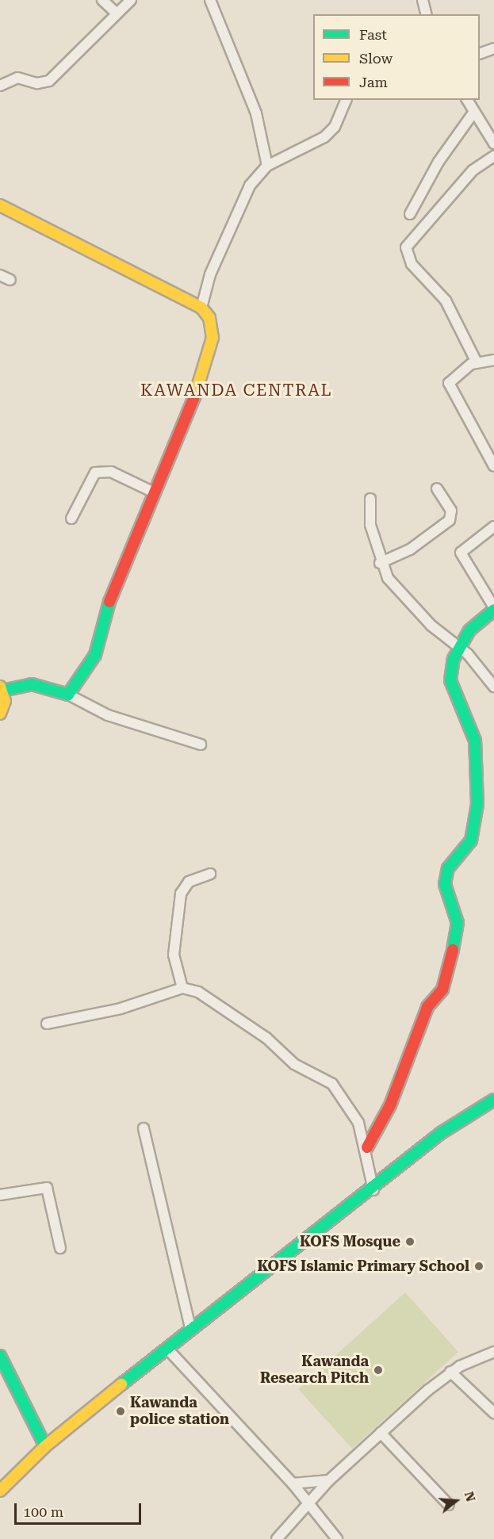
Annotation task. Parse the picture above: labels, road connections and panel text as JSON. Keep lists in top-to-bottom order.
{
  "districts": ["KAWANDA CENTRAL"],
  "places": [
    "KOFS Mosque",
    "KOFS Islamic Primary School",
    "Kawanda Research Pitch",
    "Kawanda police station"
  ],
  "legend": ["Fast", "Slow", "Jam"],
  "scale_bar": "100 m",
  "north": "right"
}
